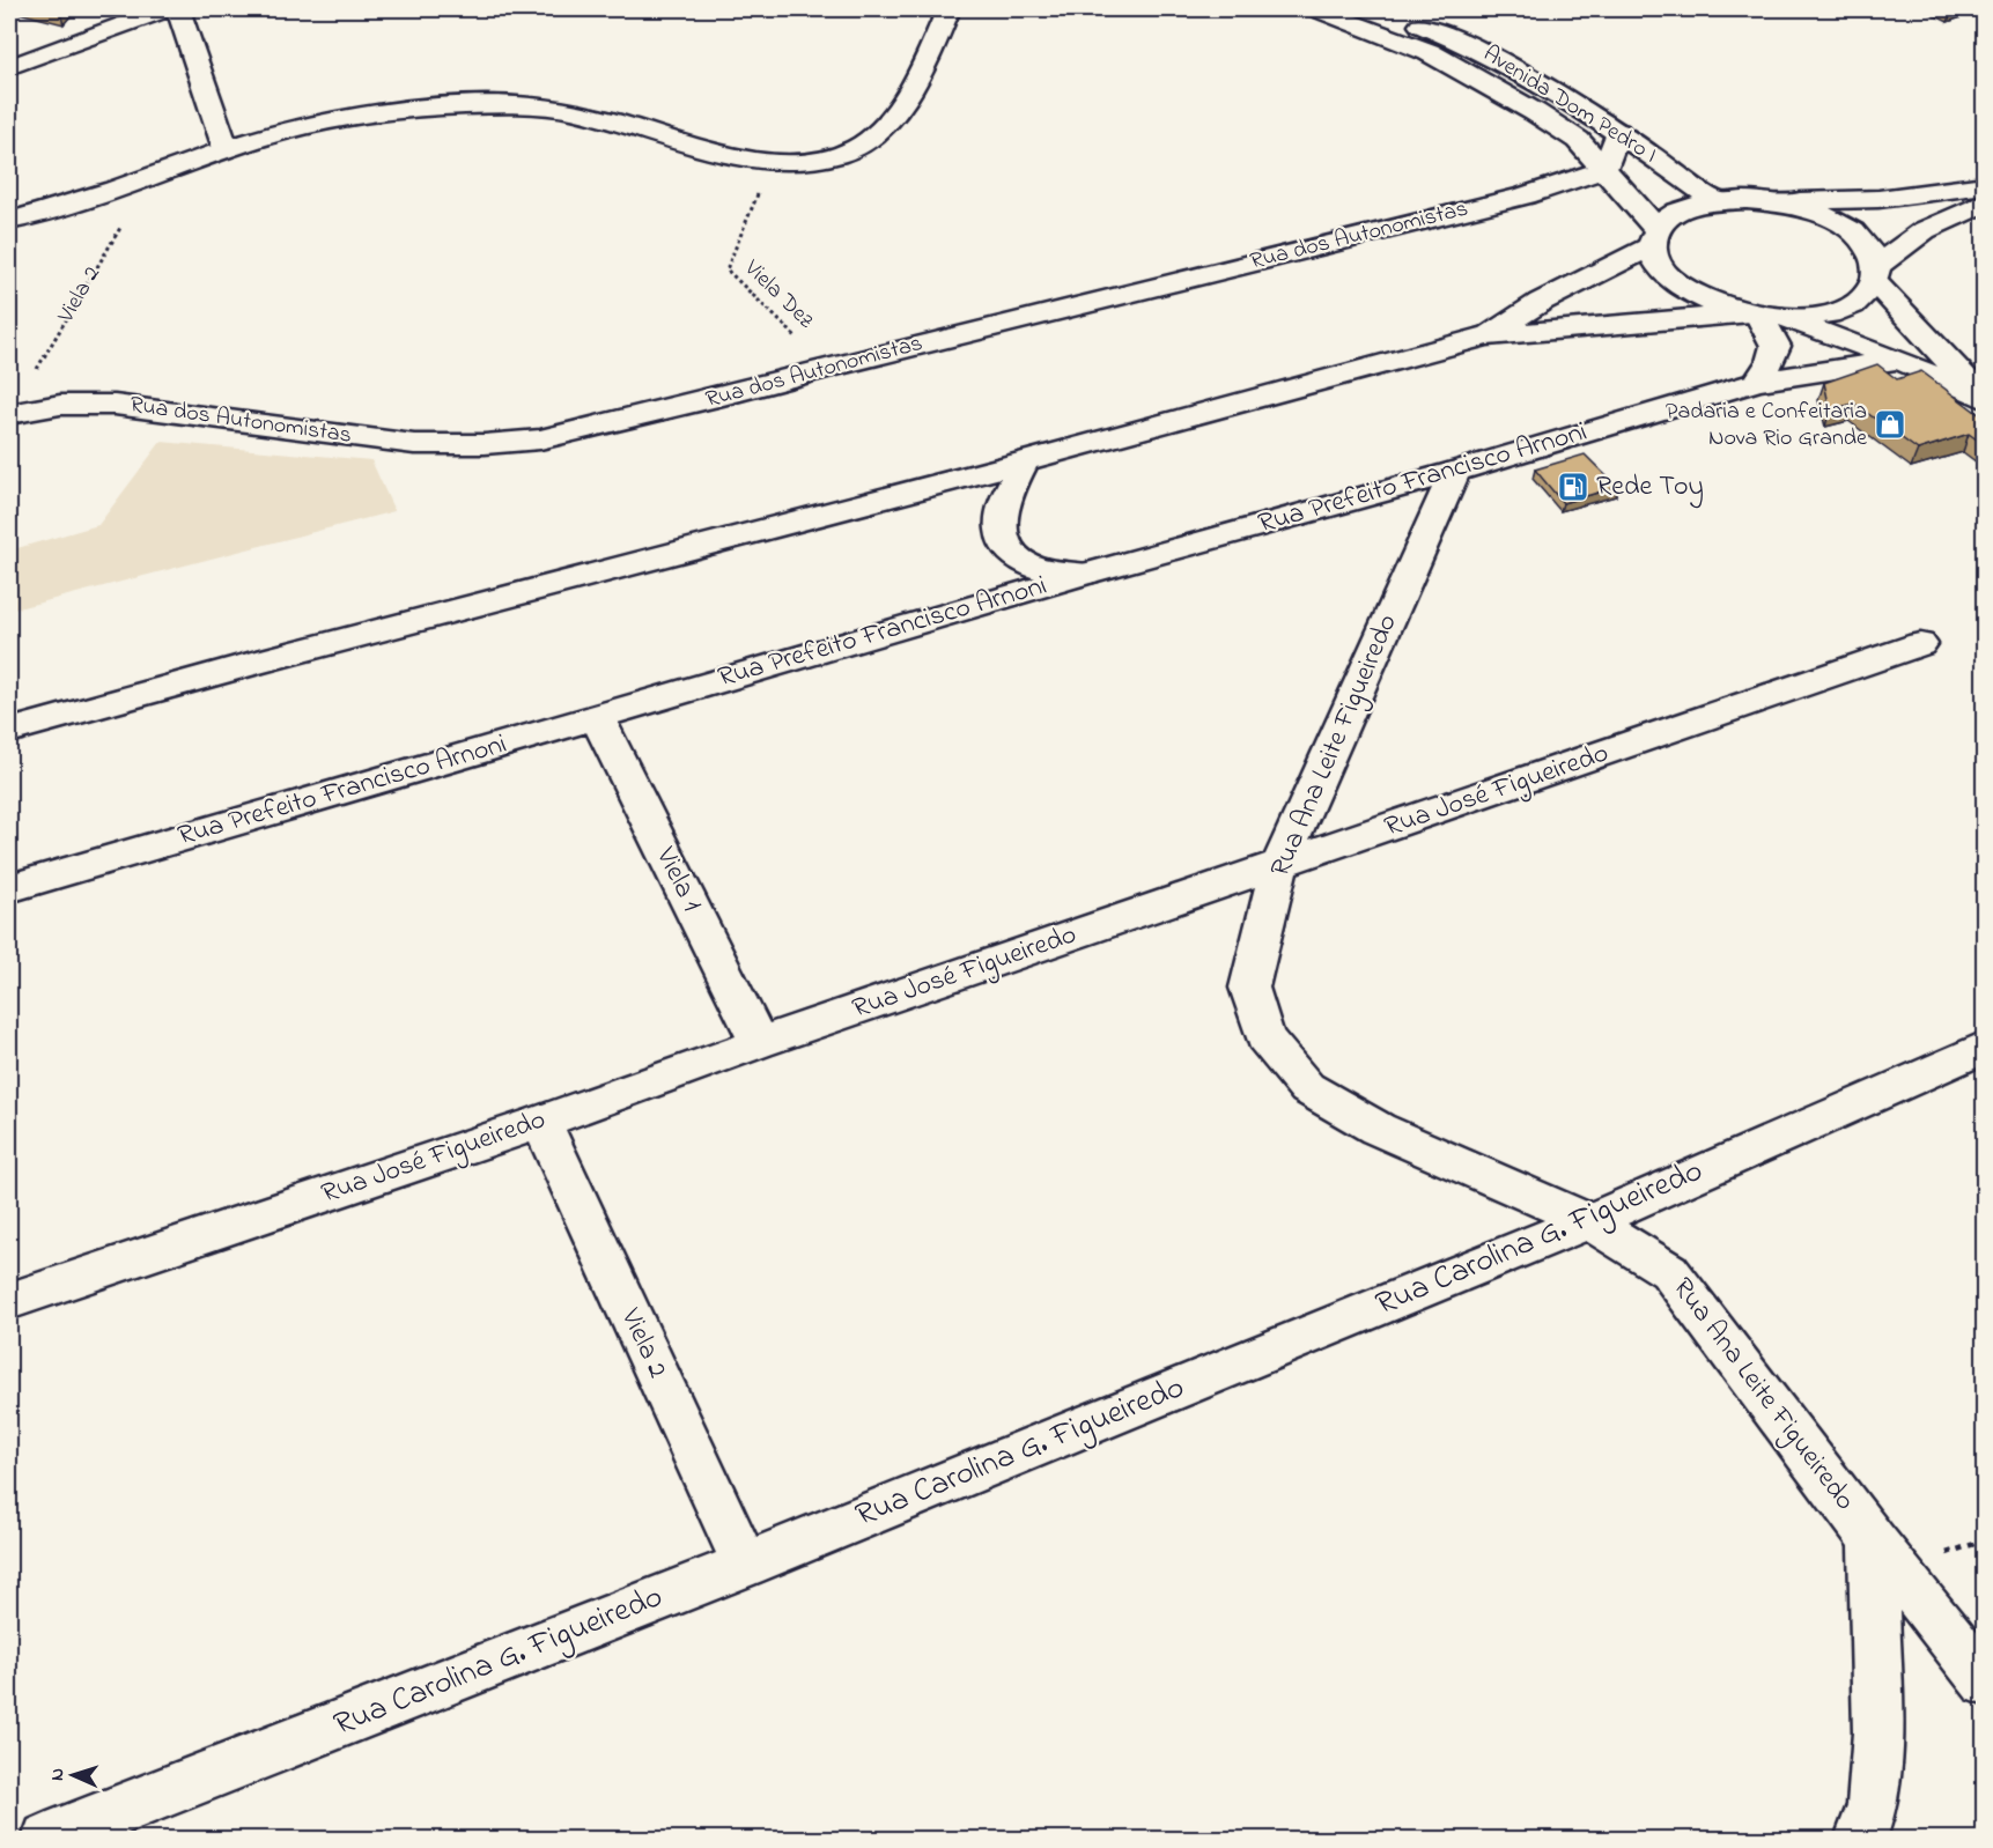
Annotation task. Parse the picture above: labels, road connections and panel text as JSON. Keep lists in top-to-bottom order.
{
  "streets": {
    "street": [
      "Avenida Dom Pedro I",
      "Rua dos Autonomistas",
      "Viela 2",
      "Rua Prefeito Francisco Arnoni",
      "Rua Ana Leite Figueiredo",
      "Rua José Figueiredo",
      "Viela 1",
      "Rua Carolina G. Figueiredo"
    ],
    "path": ["Viela Dez"]
  },
  "crossings": [
    ["Avenida Dom Pedro I", "Rua dos Autonomistas"],
    ["Rua dos Autonomistas", "Viela 2"],
    ["Rua dos Autonomistas", "Viela Dez"],
    ["Viela 2", "Rua José Figueiredo"],
    ["Viela 2", "Rua Carolina G. Figueiredo"],
    ["Rua Prefeito Francisco Arnoni", "Rua Ana Leite Figueiredo"],
    ["Rua Prefeito Francisco Arnoni", "Viela 1"],
    ["Rua Ana Leite Figueiredo", "Rua José Figueiredo"],
    ["Rua Ana Leite Figueiredo", "Rua Carolina G. Figueiredo"],
    ["Rua José Figueiredo", "Viela 1"]
  ],
  "places": {
    "shop": ["Padaria e Confeitaria Nova Rio Grande"],
    "fuel station": ["Rede Toy"]
  },
  "north": "left"
}
